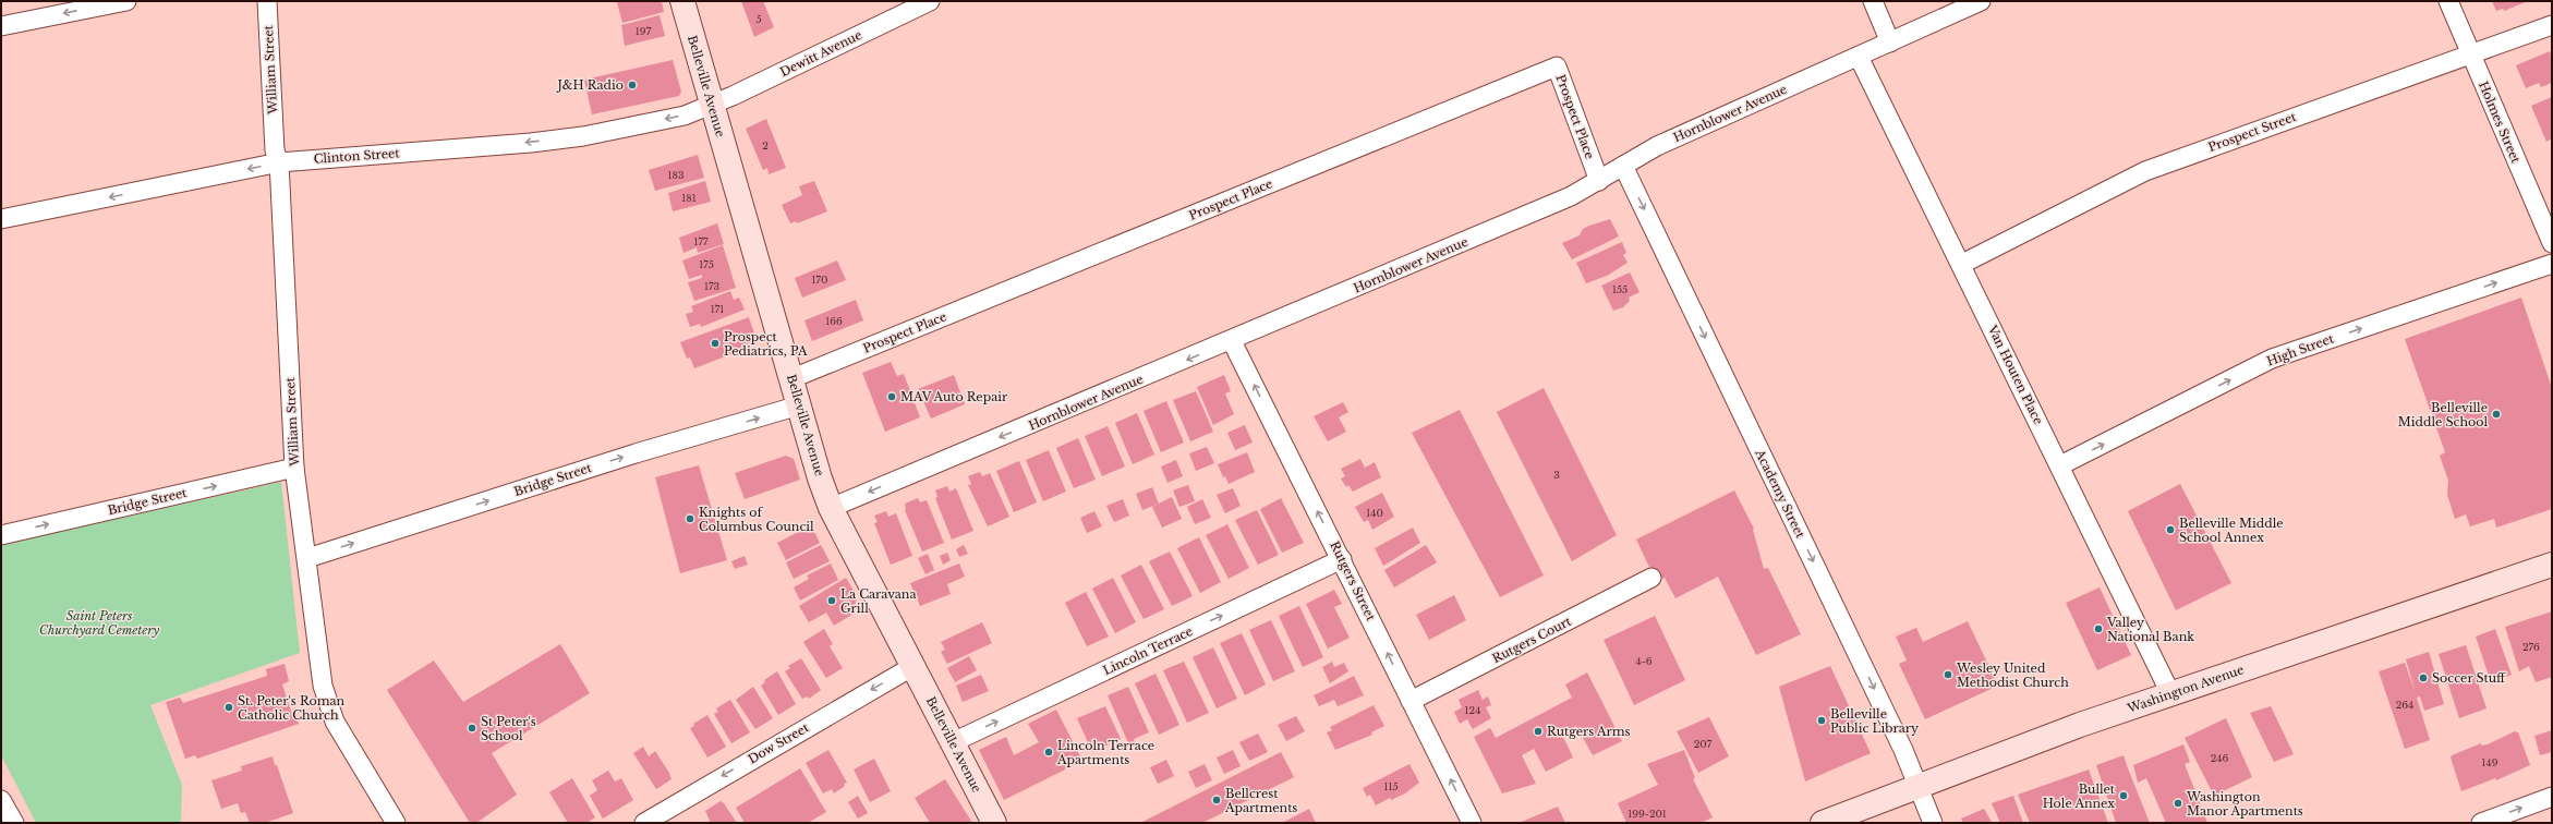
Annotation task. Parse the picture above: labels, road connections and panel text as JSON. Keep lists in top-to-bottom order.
{
  "streets": {
    "main road": ["Belleville Avenue", "Washington Avenue"],
    "street": [
      "Dewitt Avenue",
      "William Street",
      "Hornblower Avenue",
      "Prospect Place",
      "Holmes Street",
      "Prospect Street",
      "Clinton Street",
      "High Street",
      "Van Houten Place",
      "Bridge Street",
      "Academy Street",
      "Rutgers Street",
      "Rutgers Court",
      "Lincoln Terrace",
      "Dow Street"
    ]
  },
  "crossings": [
    ["Dewitt Avenue", "Belleville Avenue"],
    ["Dewitt Avenue", "Clinton Street"],
    ["William Street", "Clinton Street"],
    ["William Street", "Bridge Street"],
    ["Belleville Avenue", "Hornblower Avenue"],
    ["Belleville Avenue", "Prospect Place"],
    ["Belleville Avenue", "Clinton Street"],
    ["Belleville Avenue", "Bridge Street"],
    ["Belleville Avenue", "Lincoln Terrace"],
    ["Belleville Avenue", "Dow Street"],
    ["Hornblower Avenue", "Prospect Place"],
    ["Hornblower Avenue", "Van Houten Place"],
    ["Hornblower Avenue", "Academy Street"],
    ["Hornblower Avenue", "Rutgers Street"],
    ["Holmes Street", "Prospect Street"],
    ["Prospect Street", "Van Houten Place"],
    ["High Street", "Van Houten Place"],
    ["Van Houten Place", "Washington Avenue"],
    ["Academy Street", "Washington Avenue"],
    ["Rutgers Street", "Rutgers Court"],
    ["Rutgers Street", "Lincoln Terrace"]
  ],
  "one_way": [
    "Clinton Street",
    "High Street",
    "Bridge Street",
    "Academy Street",
    "Rutgers Street",
    "Lincoln Terrace",
    "Dow Street"
  ],
  "parks": ["Saint Peters Churchyard Cemetery"],
  "places": [
    "J&H Radio",
    "Prospect Pediatrics, PA",
    "MAV Auto Repair",
    "Belleville Middle School",
    "Knights of Columbus Council",
    "Belleville Middle School Annex",
    "La Caravana Grill",
    "Valley National Bank",
    "Wesley United Methodist Church",
    "Soccer Stuff",
    "St. Peter's Roman Catholic Church",
    "Belleville Public Library",
    "St Peter's School",
    "Rutgers Arms",
    "Lincoln Terrace Apartments",
    "Bullet Hole Annex",
    "Bellcrest Apartments",
    "Washington Manor Apartments"
  ],
  "house_numbers": [
    "5",
    "197",
    "2",
    "183",
    "181",
    "177",
    "175",
    "170",
    "173",
    "155",
    "171",
    "166",
    "3",
    "140",
    "276",
    "4-6",
    "264",
    "124",
    "207",
    "246",
    "149",
    "115",
    "199-201"
  ]
}
